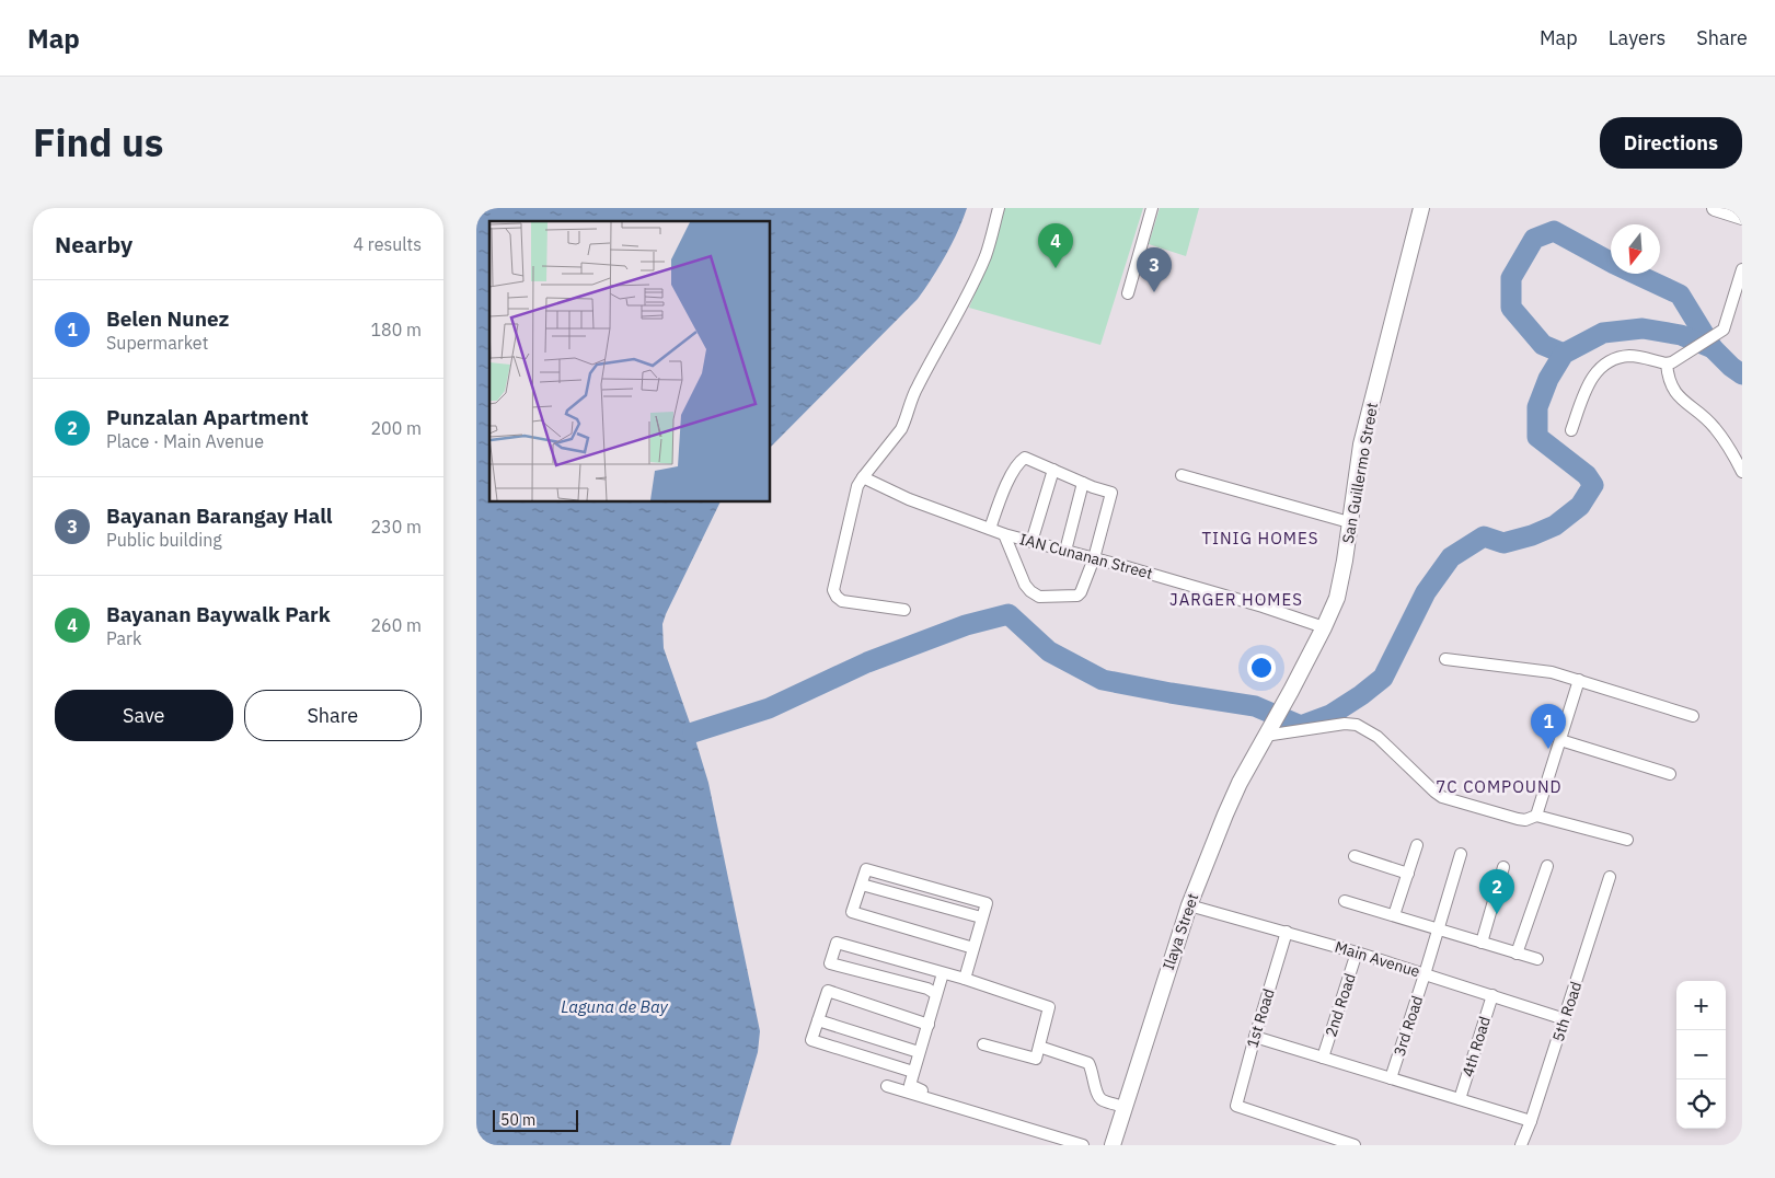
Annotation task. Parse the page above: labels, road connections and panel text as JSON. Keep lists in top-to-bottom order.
{
  "streets": {
    "main road": ["San Guillermo Street", "Ilaya Street"],
    "street": [
      "IAN Cunanan Street",
      "Main Avenue",
      "2nd Road",
      "5th Road",
      "1st Road",
      "3rd Road",
      "4th Road"
    ]
  },
  "crossings": [
    ["San Guillermo Street", "IAN Cunanan Street"],
    ["San Guillermo Street", "Ilaya Street"],
    ["Ilaya Street", "Main Avenue"],
    ["Main Avenue", "2nd Road"],
    ["Main Avenue", "5th Road"],
    ["Main Avenue", "1st Road"],
    ["Main Avenue", "3rd Road"],
    ["Main Avenue", "4th Road"]
  ],
  "districts": ["TINIG HOMES", "JARGER HOMES", "7C COMPOUND"],
  "water": ["Laguna de Bay"],
  "scale_bar": "50 m",
  "north": "bottom",
  "page": {
    "header": "Map",
    "nav": ["Map", "Layers", "Share"],
    "title": "Find us",
    "buttons": [
      "Directions",
      ["Save", "Share"]
    ],
    "heading": ["Nearby", "4 results"],
    "pins": [
      "4",
      "3",
      "1",
      "2"
    ],
    "list": [
      {
        "mark": "1",
        "name": "Belen Nunez",
        "note": "Supermarket",
        "value": "180 m"
      },
      {
        "mark": "2",
        "name": "Punzalan Apartment",
        "note": "Place · Main Avenue",
        "value": "200 m"
      },
      {
        "mark": "3",
        "name": "Bayanan Barangay Hall",
        "note": "Public building",
        "value": "230 m"
      },
      {
        "mark": "4",
        "name": "Bayanan Baywalk Park",
        "note": "Park",
        "value": "260 m"
      }
    ],
    "map_buttons": ["+", "−"],
    "scale": "50 m"
  }
}
